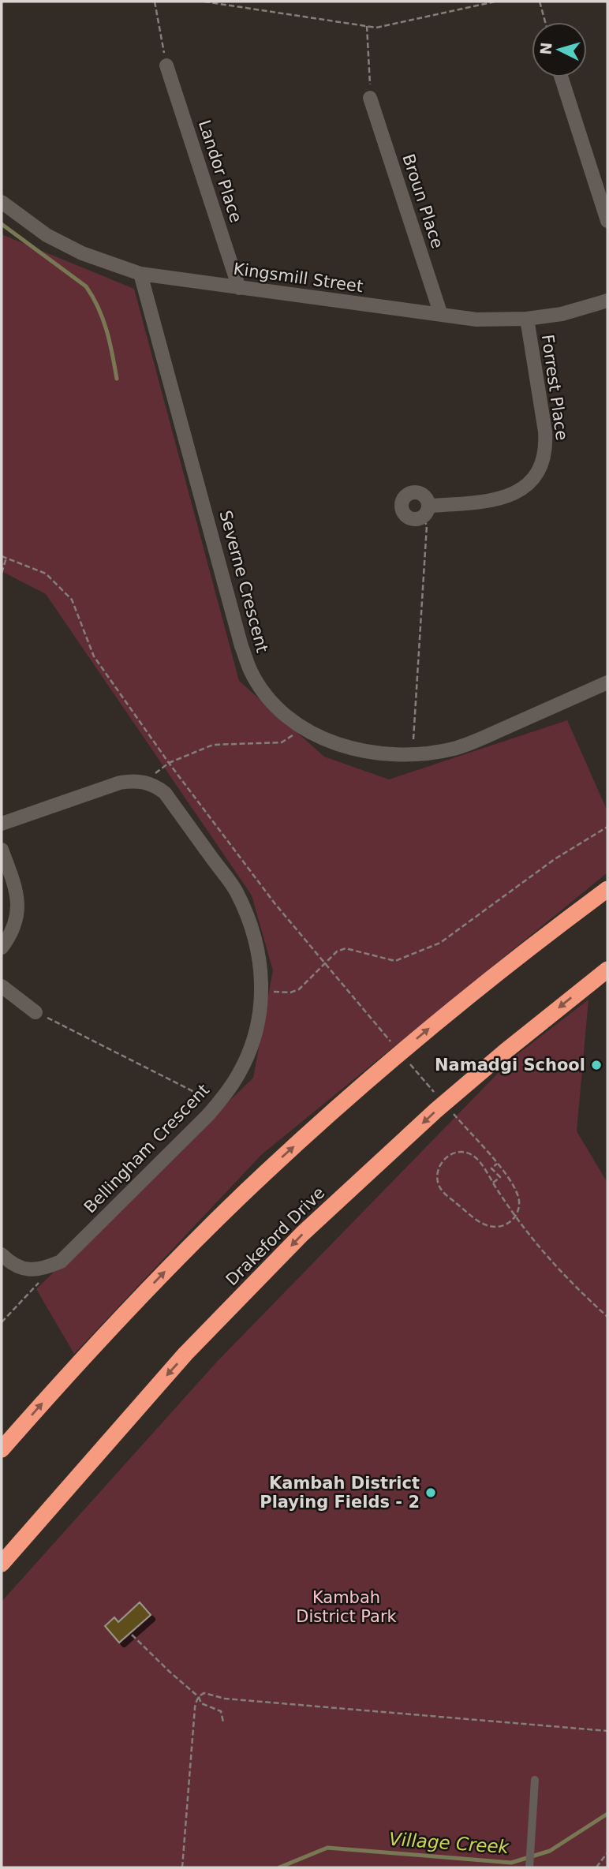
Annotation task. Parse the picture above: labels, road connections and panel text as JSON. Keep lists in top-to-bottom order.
{
  "streets": {
    "highway": ["Drakeford Drive"],
    "street": [
      "Landor Place",
      "Broun Place",
      "Kingsmill Street",
      "Forrest Place",
      "Severne Crescent",
      "Bellingham Crescent"
    ]
  },
  "crossings": [
    ["Landor Place", "Kingsmill Street"],
    ["Broun Place", "Kingsmill Street"],
    ["Kingsmill Street", "Forrest Place"],
    ["Kingsmill Street", "Severne Crescent"]
  ],
  "water": ["Village Creek"],
  "parks": ["Kambah District Park"],
  "places": ["Namadgi School", "Kambah District Playing Fields - 2"],
  "north": "left"
}
